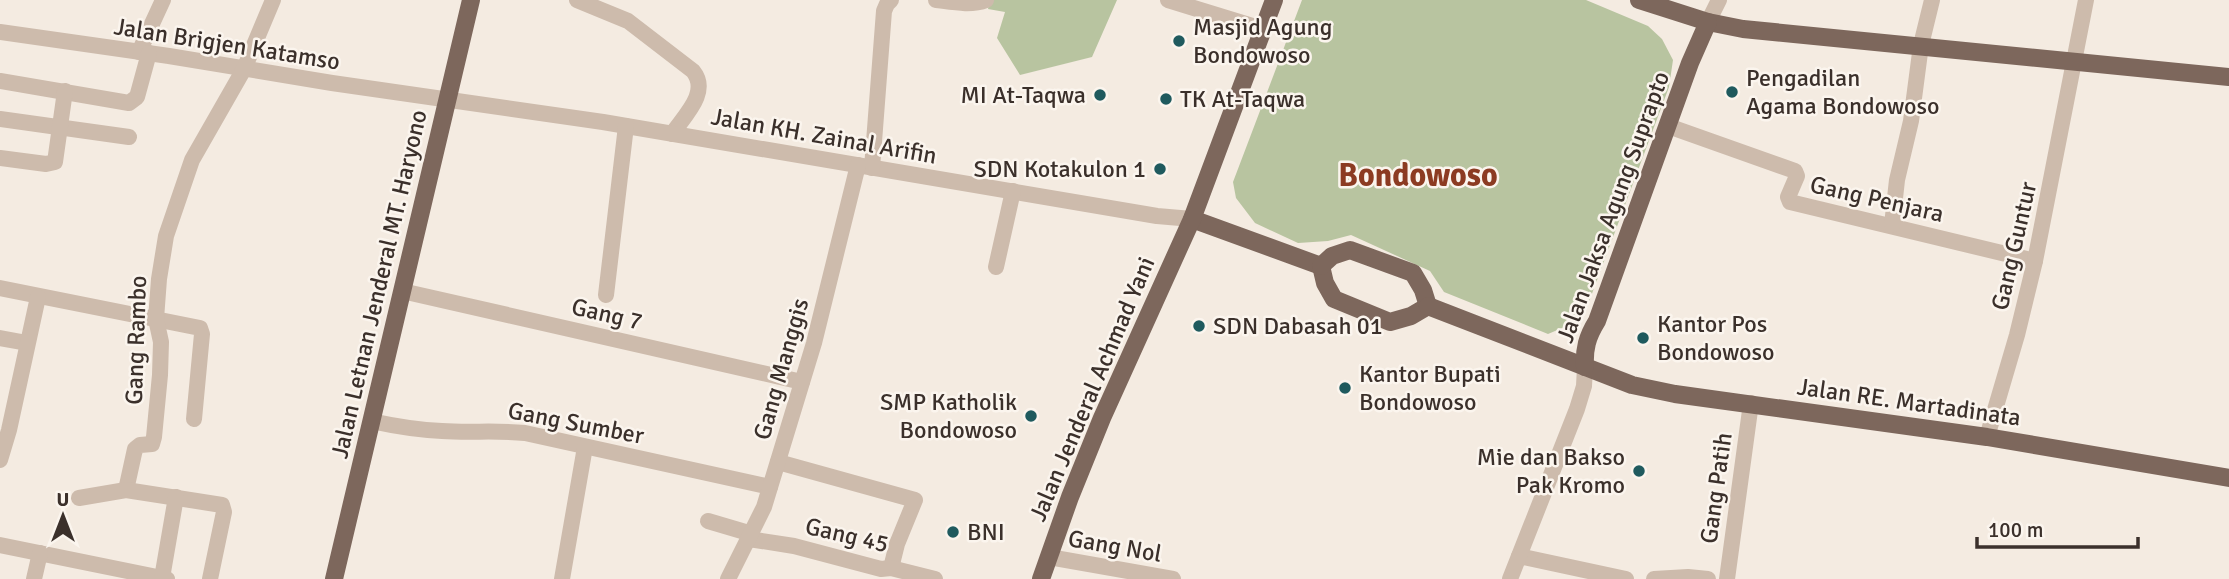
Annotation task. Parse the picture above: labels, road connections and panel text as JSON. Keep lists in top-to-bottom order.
{
  "streets": {
    "main road": [
      "Jalan Jaksa Agung Suprapto",
      "Jalan Letnan Jenderal MT. Haryono",
      "Jalan Jenderal Achmad Yani",
      "Jalan RE. Martadinata"
    ],
    "street": [
      "Jalan Brigjen Katamso",
      "Jalan KH. Zainal Arifin",
      "Gang Penjara",
      "Gang Guntur",
      "Gang 7",
      "Gang Rambo",
      "Gang Manggis",
      "Gang Sumber",
      "Gang Patih",
      "Gang 45",
      "Gang Nol"
    ]
  },
  "crossings": [
    ["Jalan Brigjen Katamso", "Jalan KH. Zainal Arifin"],
    ["Jalan Brigjen Katamso", "Jalan Letnan Jenderal MT. Haryono"],
    ["Jalan Brigjen Katamso", "Gang Rambo"],
    ["Jalan KH. Zainal Arifin", "Jalan Letnan Jenderal MT. Haryono"],
    ["Jalan KH. Zainal Arifin", "Gang Manggis"],
    ["Jalan KH. Zainal Arifin", "Jalan Jenderal Achmad Yani"],
    ["Gang Penjara", "Jalan Jaksa Agung Suprapto"],
    ["Gang Penjara", "Gang Guntur"],
    ["Jalan Jaksa Agung Suprapto", "Jalan RE. Martadinata"],
    ["Gang Guntur", "Jalan RE. Martadinata"],
    ["Jalan Letnan Jenderal MT. Haryono", "Gang 7"],
    ["Jalan Letnan Jenderal MT. Haryono", "Gang Sumber"],
    ["Gang 7", "Gang Manggis"],
    ["Gang Manggis", "Gang Sumber"],
    ["Gang Manggis", "Gang 45"],
    ["Jalan Jenderal Achmad Yani", "Gang Nol"],
    ["Jalan RE. Martadinata", "Gang Patih"]
  ],
  "districts": ["Bondowoso"],
  "places": [
    "Masjid Agung Bondowoso",
    "Pengadilan Agama Bondowoso",
    "MI At-Taqwa",
    "TK At-Taqwa",
    "SDN Kotakulon 1",
    "SDN Dabasah 01",
    "Kantor Pos Bondowoso",
    "Kantor Bupati Bondowoso",
    "SMP Katholik Bondowoso",
    "Mie dan Bakso Pak Kromo",
    "BNI"
  ],
  "scale_bar": "100 m",
  "north": "top"
}
